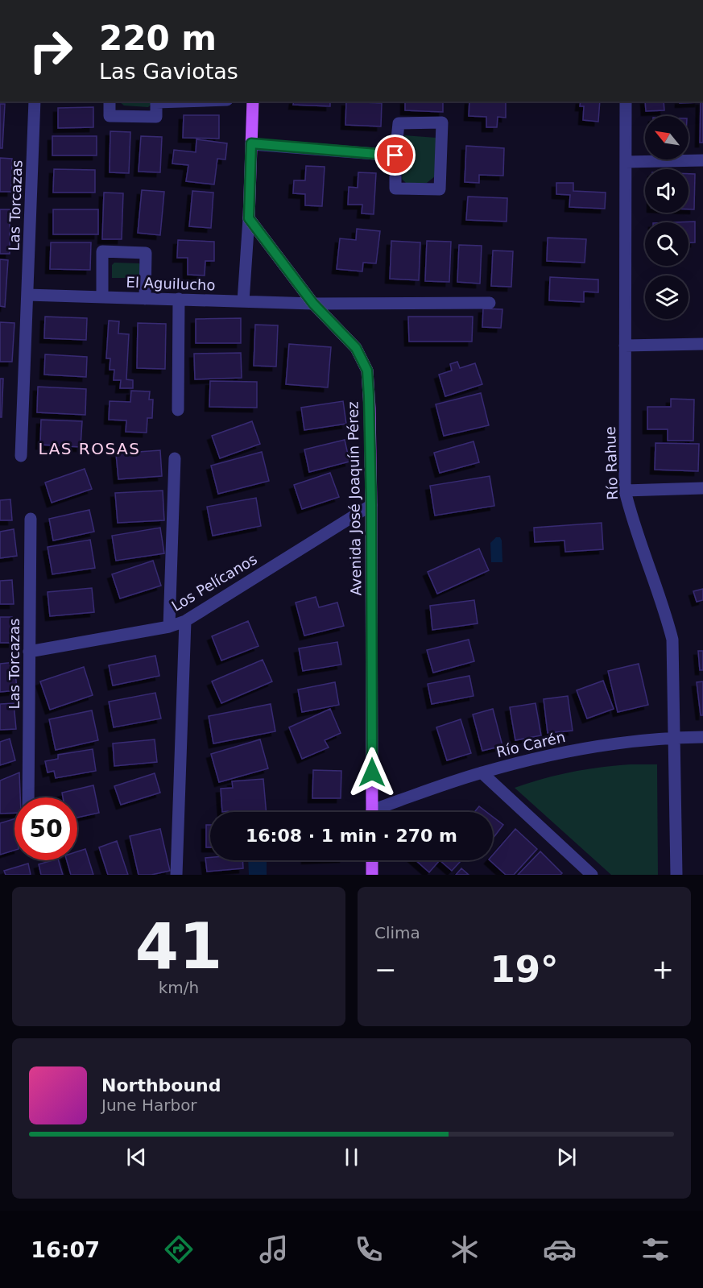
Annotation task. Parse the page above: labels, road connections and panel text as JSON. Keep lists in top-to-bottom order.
{
  "streets": {
    "main road": ["Avenida José Joaquín Pérez"],
    "street": [
      "Las Torcazas",
      "El Aguilucho",
      "Río Rahue",
      "Los Pelícanos",
      "Río Carén"
    ]
  },
  "crossings": [
    ["Las Torcazas", "El Aguilucho"],
    ["Las Torcazas", "Los Pelícanos"],
    ["El Aguilucho", "Avenida José Joaquín Pérez"],
    ["Río Rahue", "Río Carén"],
    ["Avenida José Joaquín Pérez", "Los Pelícanos"]
  ],
  "districts": ["LAS ROSAS"],
  "north": "top left",
  "page": {
    "turn": ["220 m", "Las Gaviotas"],
    "limit": "50",
    "trip": "16:08 · 1 min · 270 m",
    "tile": [
      ["41", "km/h"],
      "Clima"
    ],
    "heat": ["−", "19°", "+"],
    "song": ["Northbound", "June Harbor"],
    "tabs": "16:07"
  }
}
